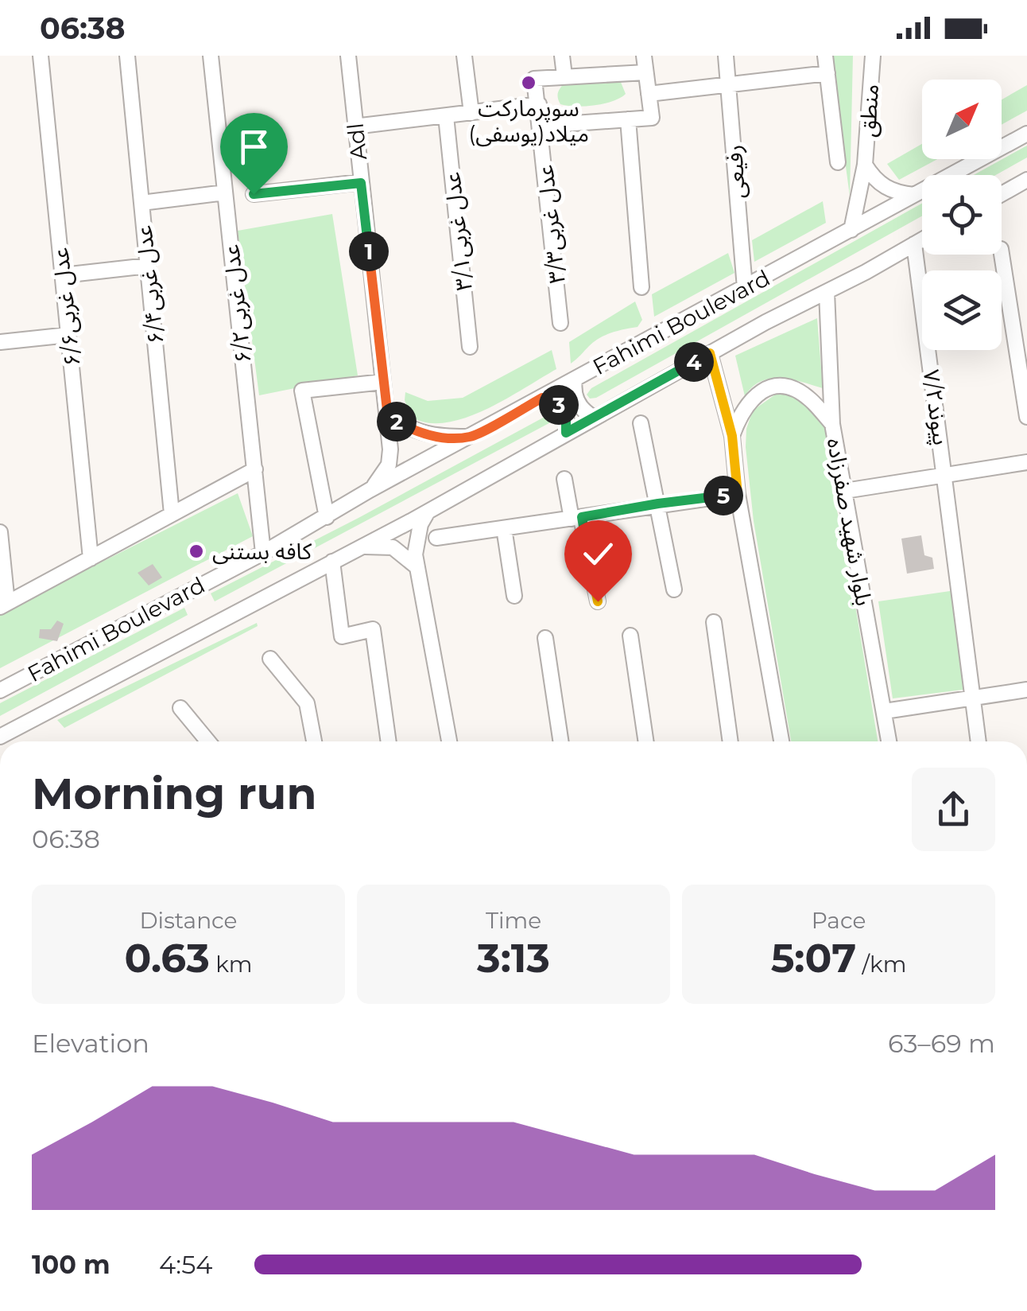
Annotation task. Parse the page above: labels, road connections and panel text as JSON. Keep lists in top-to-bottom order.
{
  "streets": {
    "street": [
      "منطق",
      "Adl",
      "رفیعی",
      "عدل غربی۳/۳",
      "عدل غربی۳/۱",
      "۶/۴عدل غربی",
      "۶/۲عدل غربی",
      "۶/۶عدل غربی",
      "Fahimi Boulevard",
      "پیوند۷/۲",
      "بلوار شهید صفرزاده"
    ]
  },
  "crossings": [
    ["منطق", "Fahimi Boulevard"],
    ["Adl", "Fahimi Boulevard"],
    ["رفیعی", "Fahimi Boulevard"],
    ["۶/۲عدل غربی", "Fahimi Boulevard"],
    ["Fahimi Boulevard", "پیوند۷/۲"],
    ["Fahimi Boulevard", "بلوار شهید صفرزاده"]
  ],
  "places": ["سوپرمارکت میلاد(یوسفی)", "کافه بستنی"],
  "north": "top right",
  "page": {
    "status": "06:38",
    "pins": [
      "1",
      "4",
      "3",
      "2",
      "5"
    ],
    "heading": ["Morning run", "06:38"],
    "stats": [
      ["Distance", "0.63 km"],
      ["Time", "3:13"],
      ["Pace", "5:07 /km"]
    ],
    "chart": ["Elevation", "63–69 m"],
    "list": [
      {
        "name": "100 m",
        "note": "4:54"
      }
    ]
  }
}
